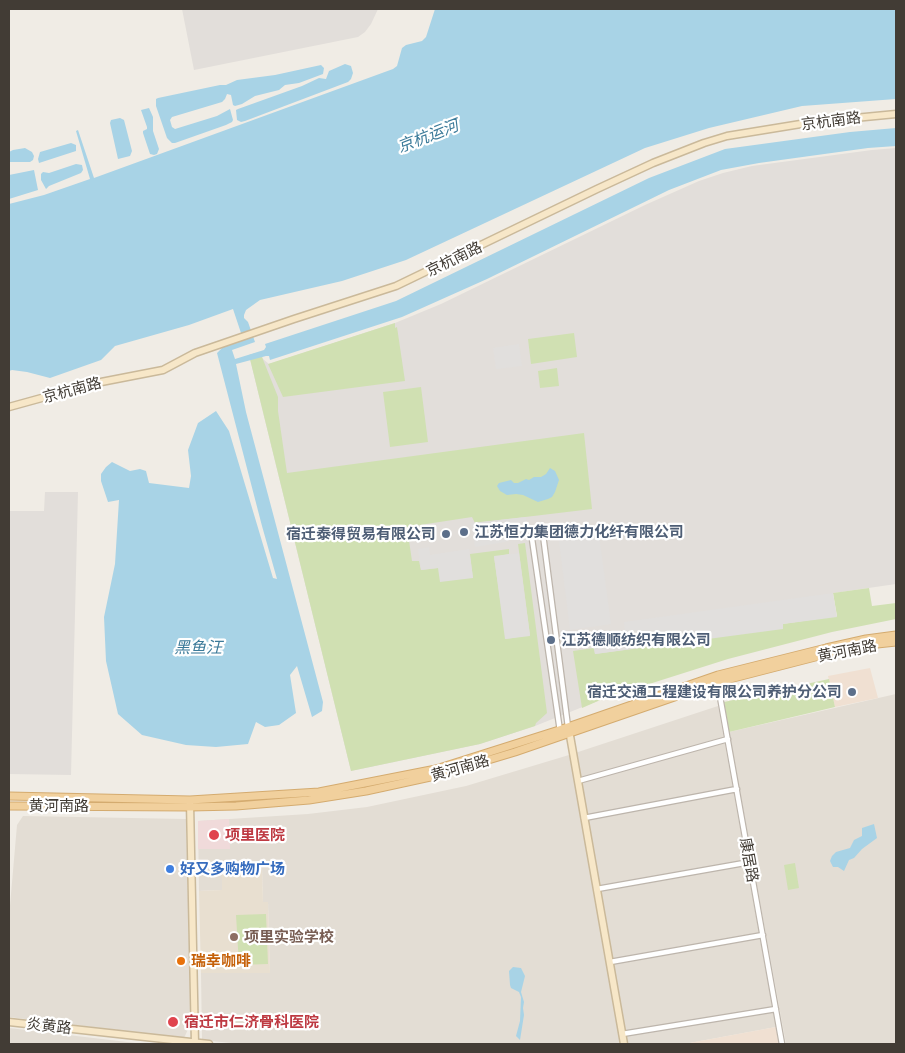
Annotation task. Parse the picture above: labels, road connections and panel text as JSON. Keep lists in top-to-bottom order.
{
  "streets": {
    "main road": ["黄河南路"],
    "street": ["京杭南路", "康居路", "炎黄路"]
  },
  "crossings": [
    ["黄河南路", "康居路"]
  ],
  "water": ["京杭运河", "黑鱼汪"],
  "places": [
    "江苏恒力集团德力化纤有限公司",
    "宿迁泰得贸易有限公司",
    "江苏德顺纺织有限公司",
    "宿迁交通工程建设有限公司养护分公司",
    "项里医院",
    "好又多购物广场",
    "项里实验学校",
    "瑞幸咖啡",
    "宿迁市仁济骨科医院"
  ]
}
